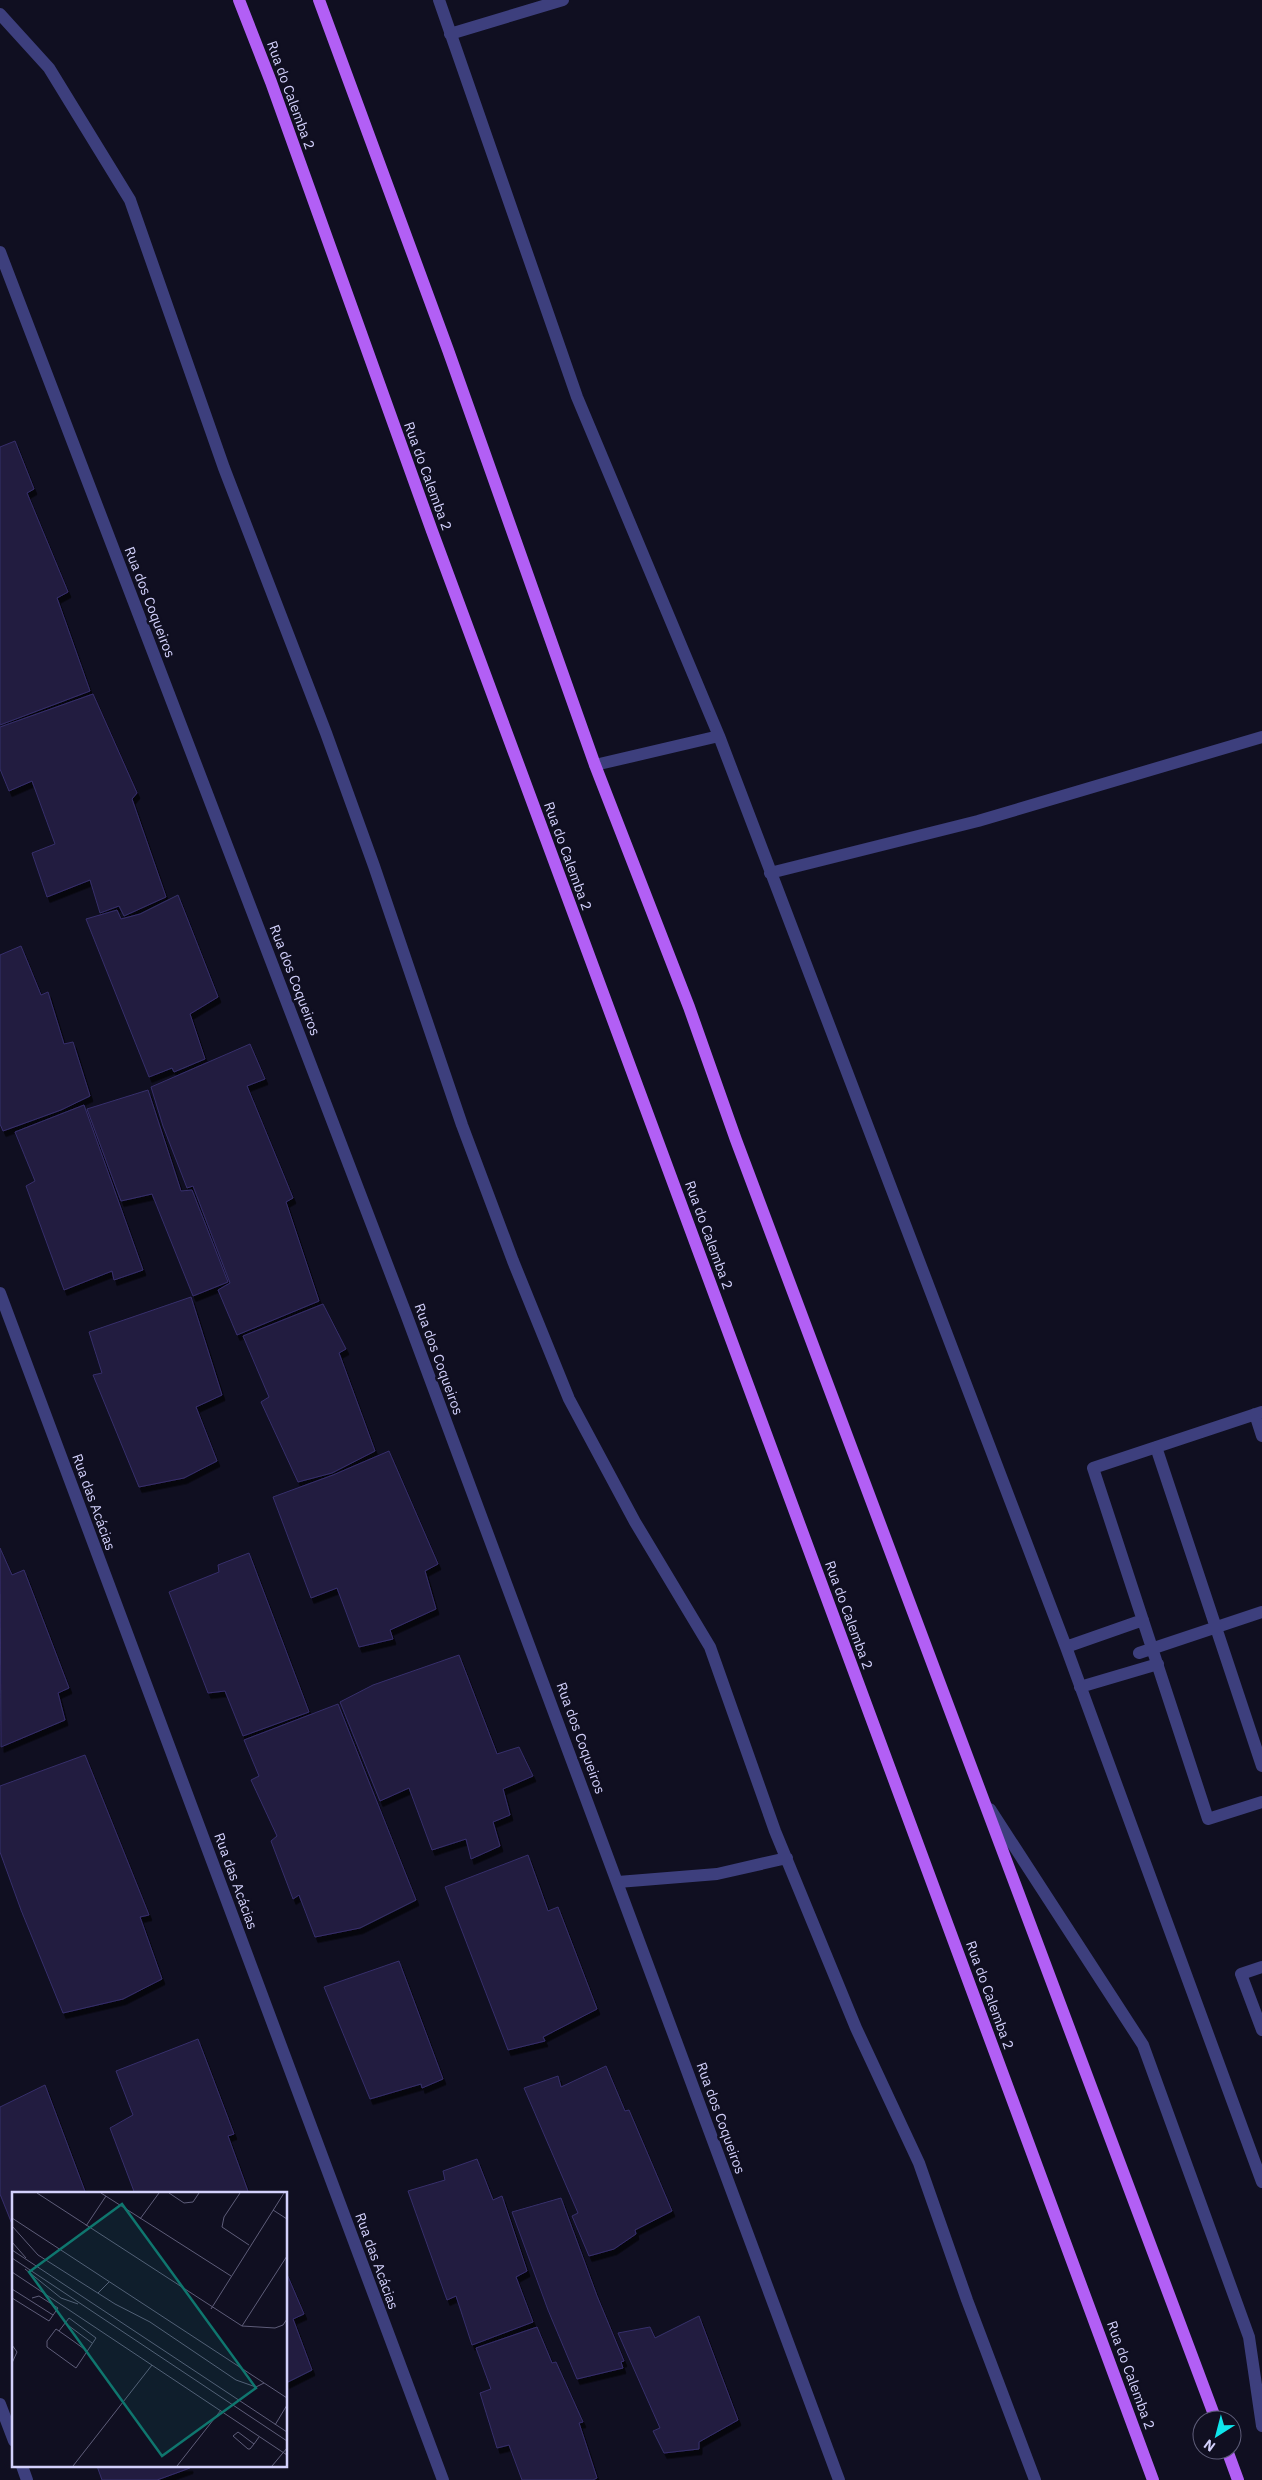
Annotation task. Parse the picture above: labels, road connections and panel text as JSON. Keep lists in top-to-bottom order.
{
  "streets": {
    "main road": ["Rua do Calemba 2"],
    "street": ["Rua dos Coqueiros", "Rua das Acácias"]
  },
  "north": "bottom left"
}
